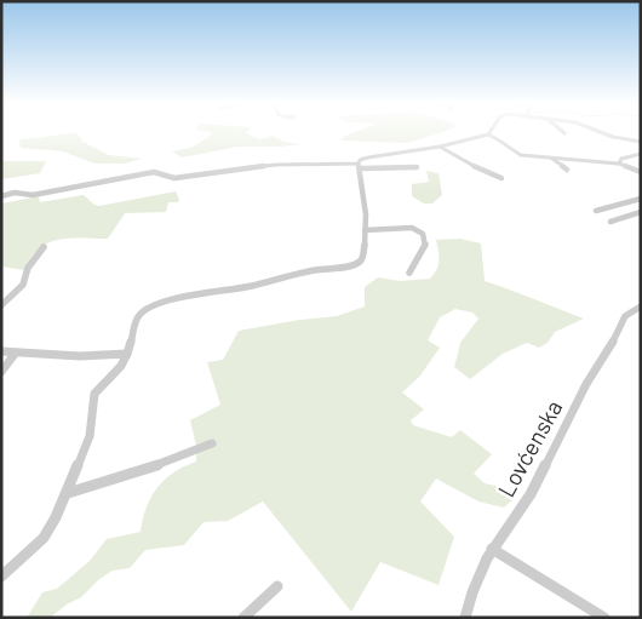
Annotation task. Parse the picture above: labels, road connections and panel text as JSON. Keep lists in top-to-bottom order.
{
  "streets": {
    "street": ["Lovćenska"]
  }
}
